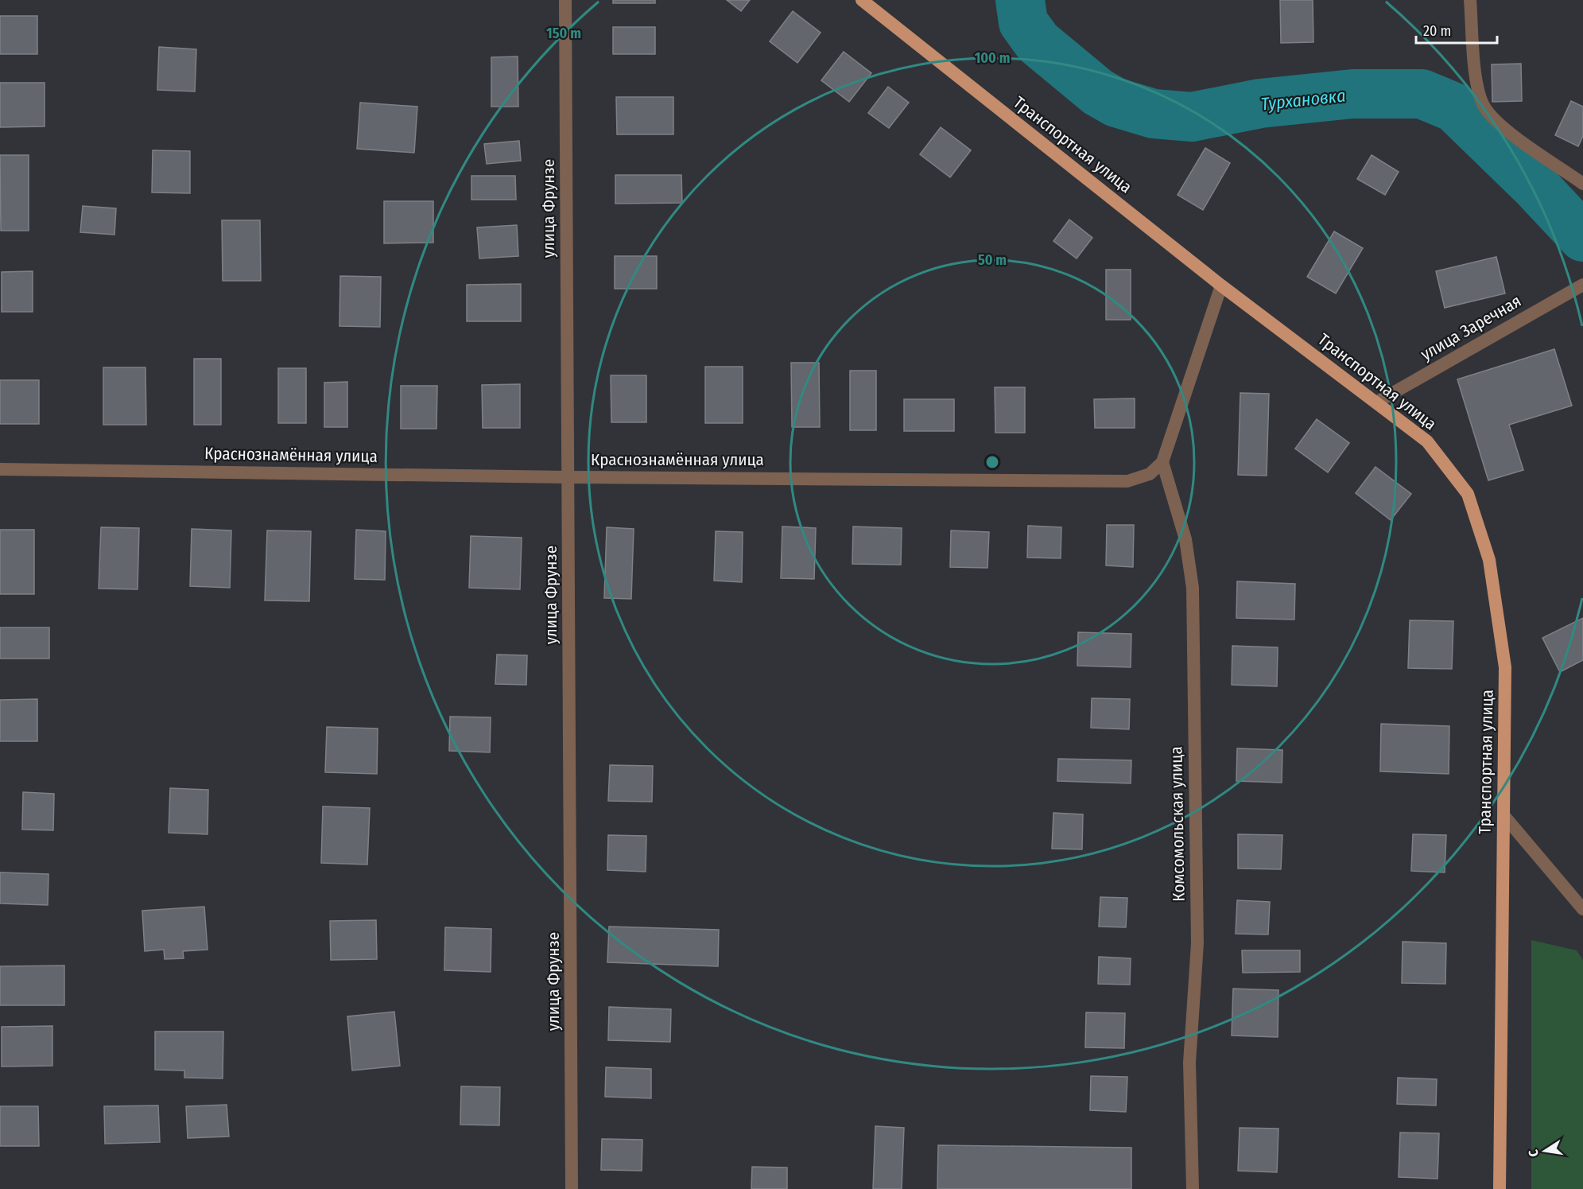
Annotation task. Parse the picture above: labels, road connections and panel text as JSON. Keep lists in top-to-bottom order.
{
  "streets": {
    "main road": ["Транспортная улица"],
    "street": [
      "улица Фрунзе",
      "улица Заречная",
      "Краснознамённая улица",
      "Комсомольская улица"
    ]
  },
  "crossings": [
    ["Транспортная улица", "улица Заречная"],
    ["улица Фрунзе", "Краснознамённая улица"],
    ["Краснознамённая улица", "Комсомольская улица"]
  ],
  "water": ["Турхановка"],
  "scale_bar": "20 m",
  "north": "left",
  "rings": ["150 m", "100 m", "50 m"]
}
